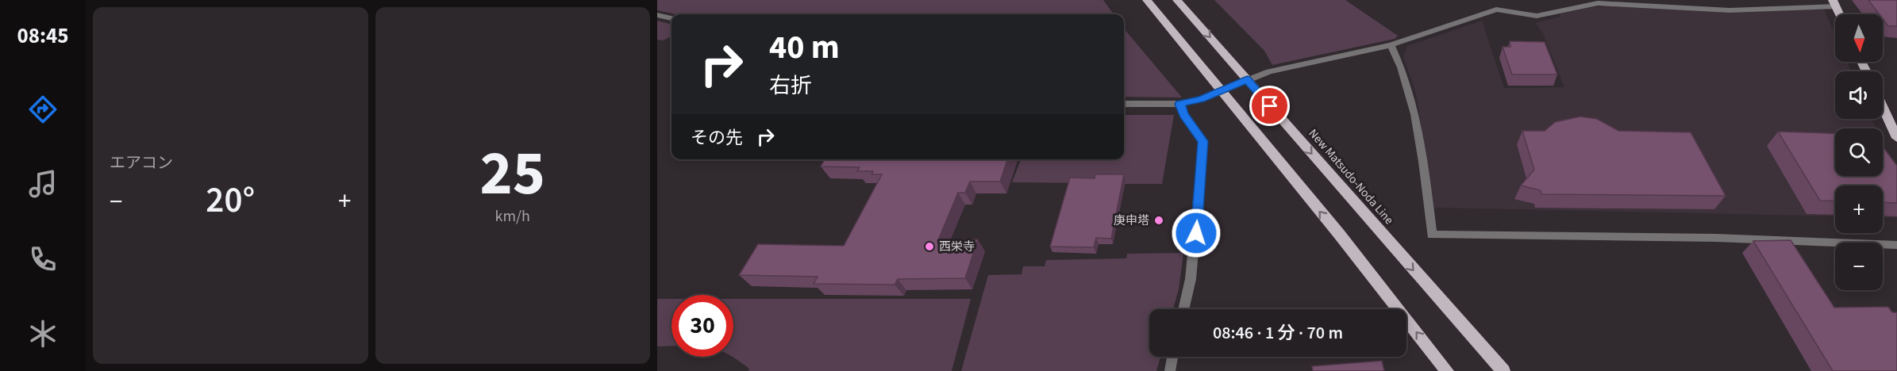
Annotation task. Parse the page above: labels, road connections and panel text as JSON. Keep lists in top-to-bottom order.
{
  "streets": {
    "main road": ["New Matsudo-Noda Line"]
  },
  "places": ["庚申塔", "西栄寺"],
  "north": "bottom",
  "page": {
    "tabs": "08:45",
    "tile": [
      "エアコン",
      ["25", "km/h"]
    ],
    "map_buttons": ["+", "−"],
    "turn": ["40 m", "右折"],
    "then": "その先",
    "heat": ["−", "20°", "+"],
    "limit": "30",
    "trip": "08:46 · 1 分 · 70 m"
  }
}
